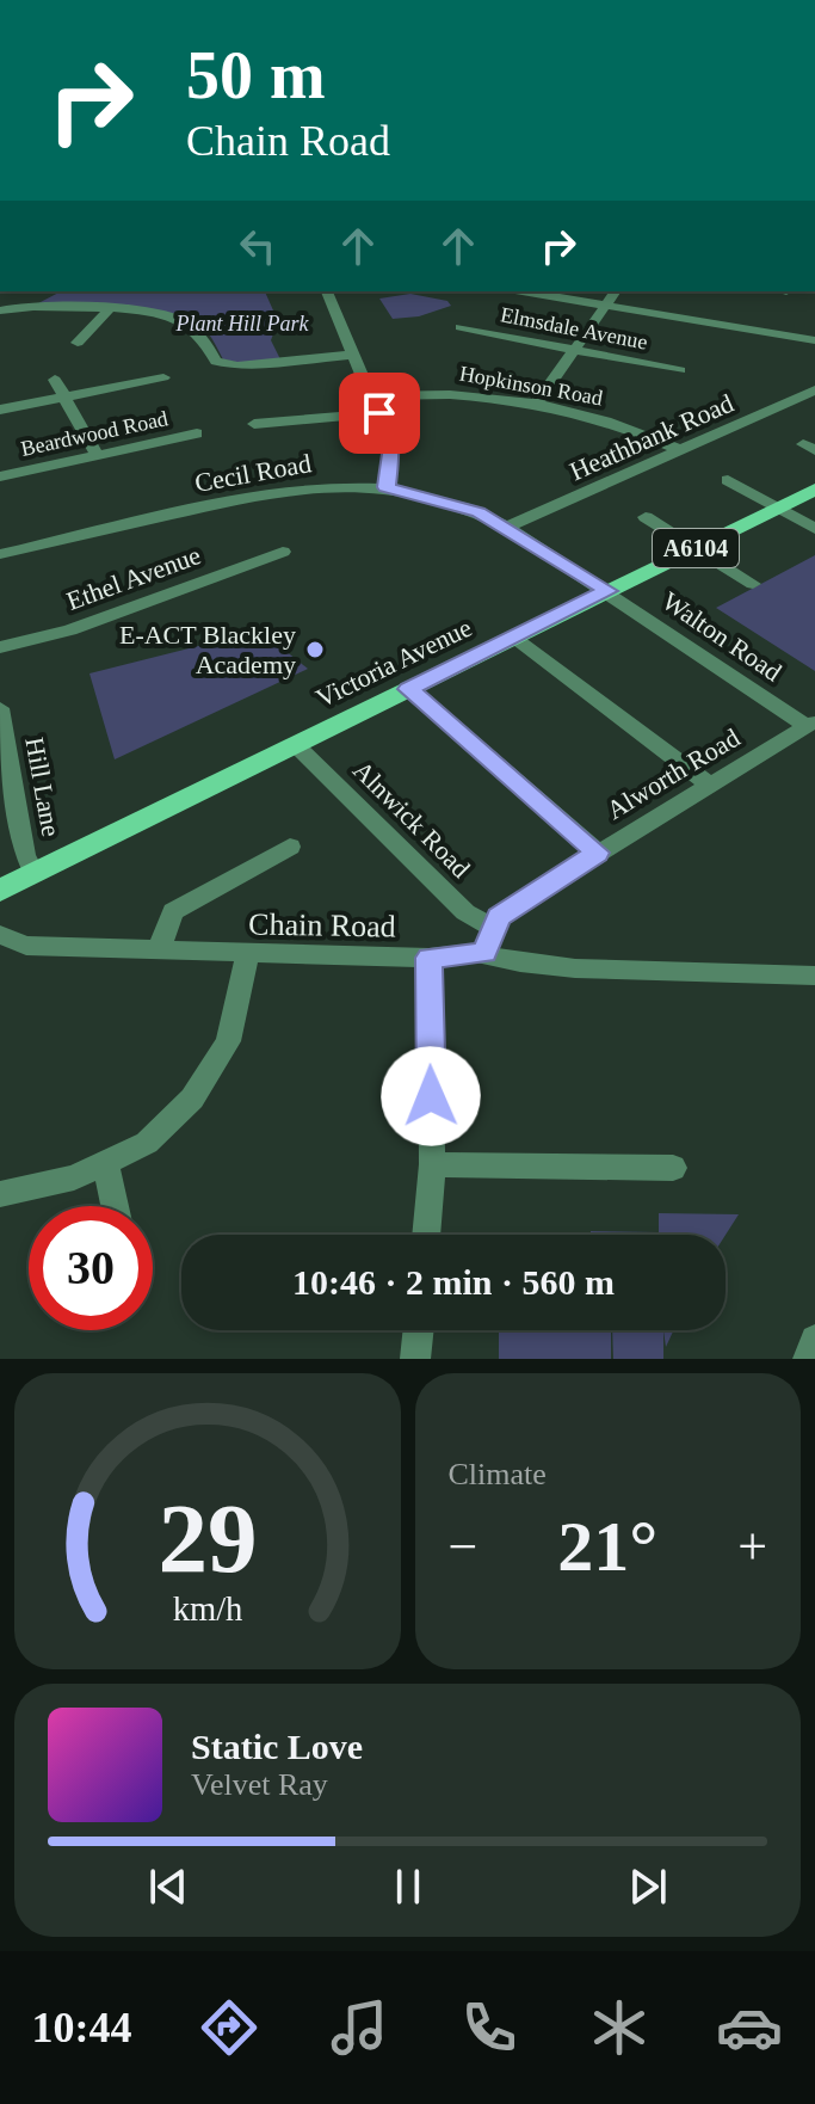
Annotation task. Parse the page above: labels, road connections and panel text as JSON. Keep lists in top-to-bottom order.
{
  "streets": {
    "main road": ["A6104", "Victoria Avenue"],
    "street": [
      "Elmsdale Avenue",
      "Hopkinson Road",
      "Beardwood Road",
      "Heathbank Road",
      "Cecil Road",
      "Ethel Avenue",
      "Walton Road",
      "Alworth Road",
      "Hill Lane",
      "Alnwick Road",
      "Chain Road"
    ]
  },
  "crossings": [
    ["Hopkinson Road", "Heathbank Road"],
    ["Heathbank Road", "Cecil Road"],
    ["Cecil Road", "Walton Road"],
    ["Cecil Road", "Victoria Avenue"],
    ["Walton Road", "Victoria Avenue"],
    ["Walton Road", "Alworth Road"],
    ["Victoria Avenue", "Hill Lane"],
    ["Victoria Avenue", "Alnwick Road"],
    ["Alworth Road", "Alnwick Road"]
  ],
  "parks": ["Plant Hill Park"],
  "places": ["E-ACT Blackley Academy"],
  "page": {
    "turn": ["50 m", "Chain Road"],
    "limit": "30",
    "trip": "10:46 · 2 min · 560 m",
    "tile": "Climate",
    "heat": ["−", "21°", "+"],
    "song": ["Static Love", "Velvet Ray"],
    "tabs": "10:44",
    "gauge": ["29", "km/h"]
  }
}
